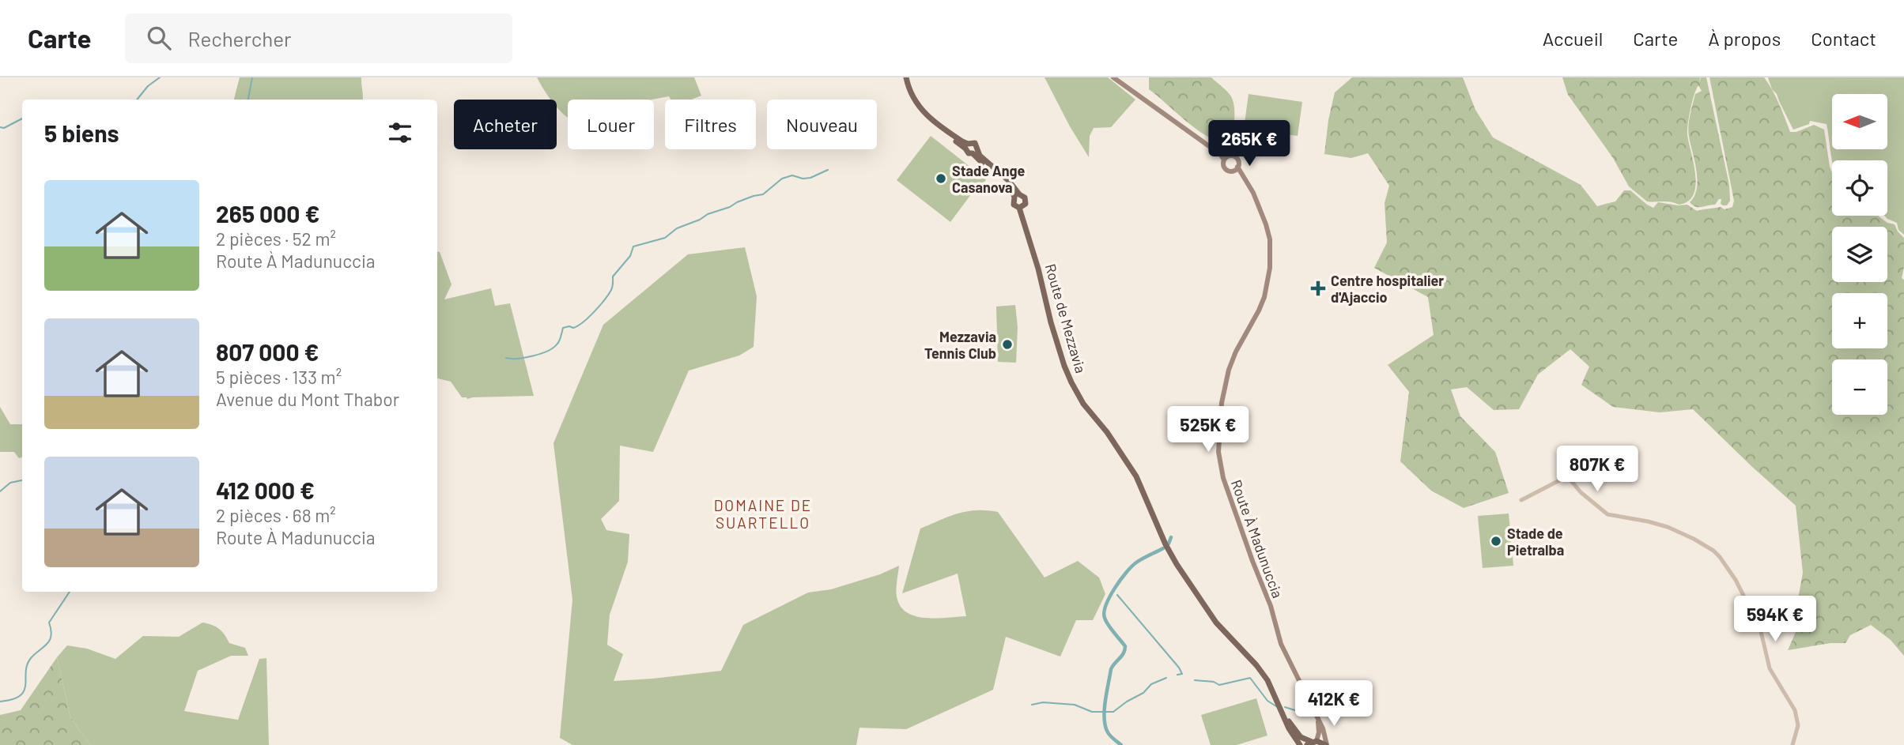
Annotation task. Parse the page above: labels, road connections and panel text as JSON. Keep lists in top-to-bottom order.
{
  "streets": {
    "main road": ["Route de Mezzavia", "Route À Madunuccia"]
  },
  "crossings": [
    ["Route de Mezzavia", "Route À Madunuccia"]
  ],
  "districts": ["DOMAINE DE SUARTELLO"],
  "places": {
    "other": ["Stade Ange Casanova", "Mezzavia Tennis Club", "Stade de Pietralba"],
    "health": ["Centre hospitalier d'Ajaccio"]
  },
  "north": "left",
  "page": {
    "header": "Carte",
    "search": "Rechercher",
    "nav": [
      "Accueil",
      "Carte",
      "À propos",
      "Contact"
    ],
    "map_buttons": ["+", "−"],
    "chip": [
      "Acheter",
      "Louer",
      "Filtres",
      "Nouveau"
    ],
    "heading": "5 biens",
    "price": [
      "265K €",
      "525K €",
      "807K €",
      "594K €",
      "412K €"
    ],
    "list": [
      {
        "name": "265 000 €",
        "note": "2 pièces · 52 m² · Route À Madunuccia"
      },
      {
        "name": "807 000 €",
        "note": "5 pièces · 133 m² · Avenue du Mont Thabor"
      },
      {
        "name": "412 000 €",
        "note": "2 pièces · 68 m² · Route À Madunuccia"
      }
    ]
  }
}
